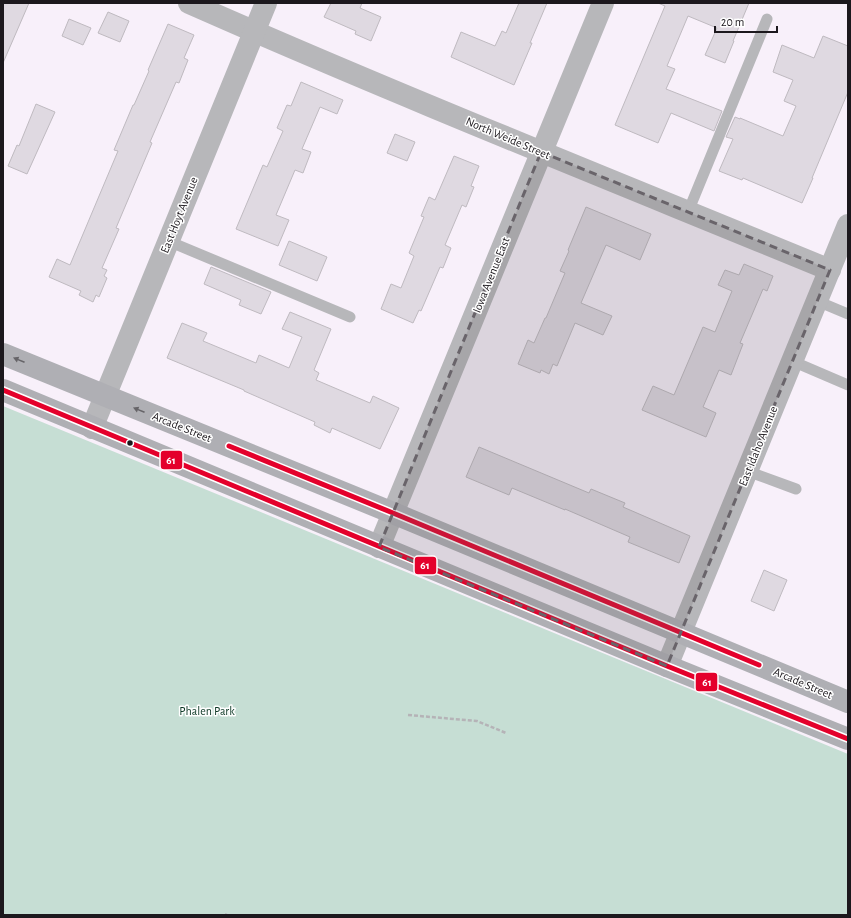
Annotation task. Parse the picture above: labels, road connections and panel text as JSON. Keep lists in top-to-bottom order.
{
  "streets": {
    "main road": ["Arcade Street"],
    "street": [
      "North Weide Street",
      "East Hoyt Avenue",
      "Iowa Avenue East",
      "East Idaho Avenue"
    ]
  },
  "crossings": [
    ["North Weide Street", "East Hoyt Avenue"],
    ["North Weide Street", "Iowa Avenue East"],
    ["North Weide Street", "East Idaho Avenue"],
    ["East Hoyt Avenue", "Arcade Street"],
    ["Iowa Avenue East", "Arcade Street"],
    ["Arcade Street", "East Idaho Avenue"]
  ],
  "parks": ["Phalen Park"],
  "lines": ["transit line 61"],
  "scale_bar": "20 m"
}
